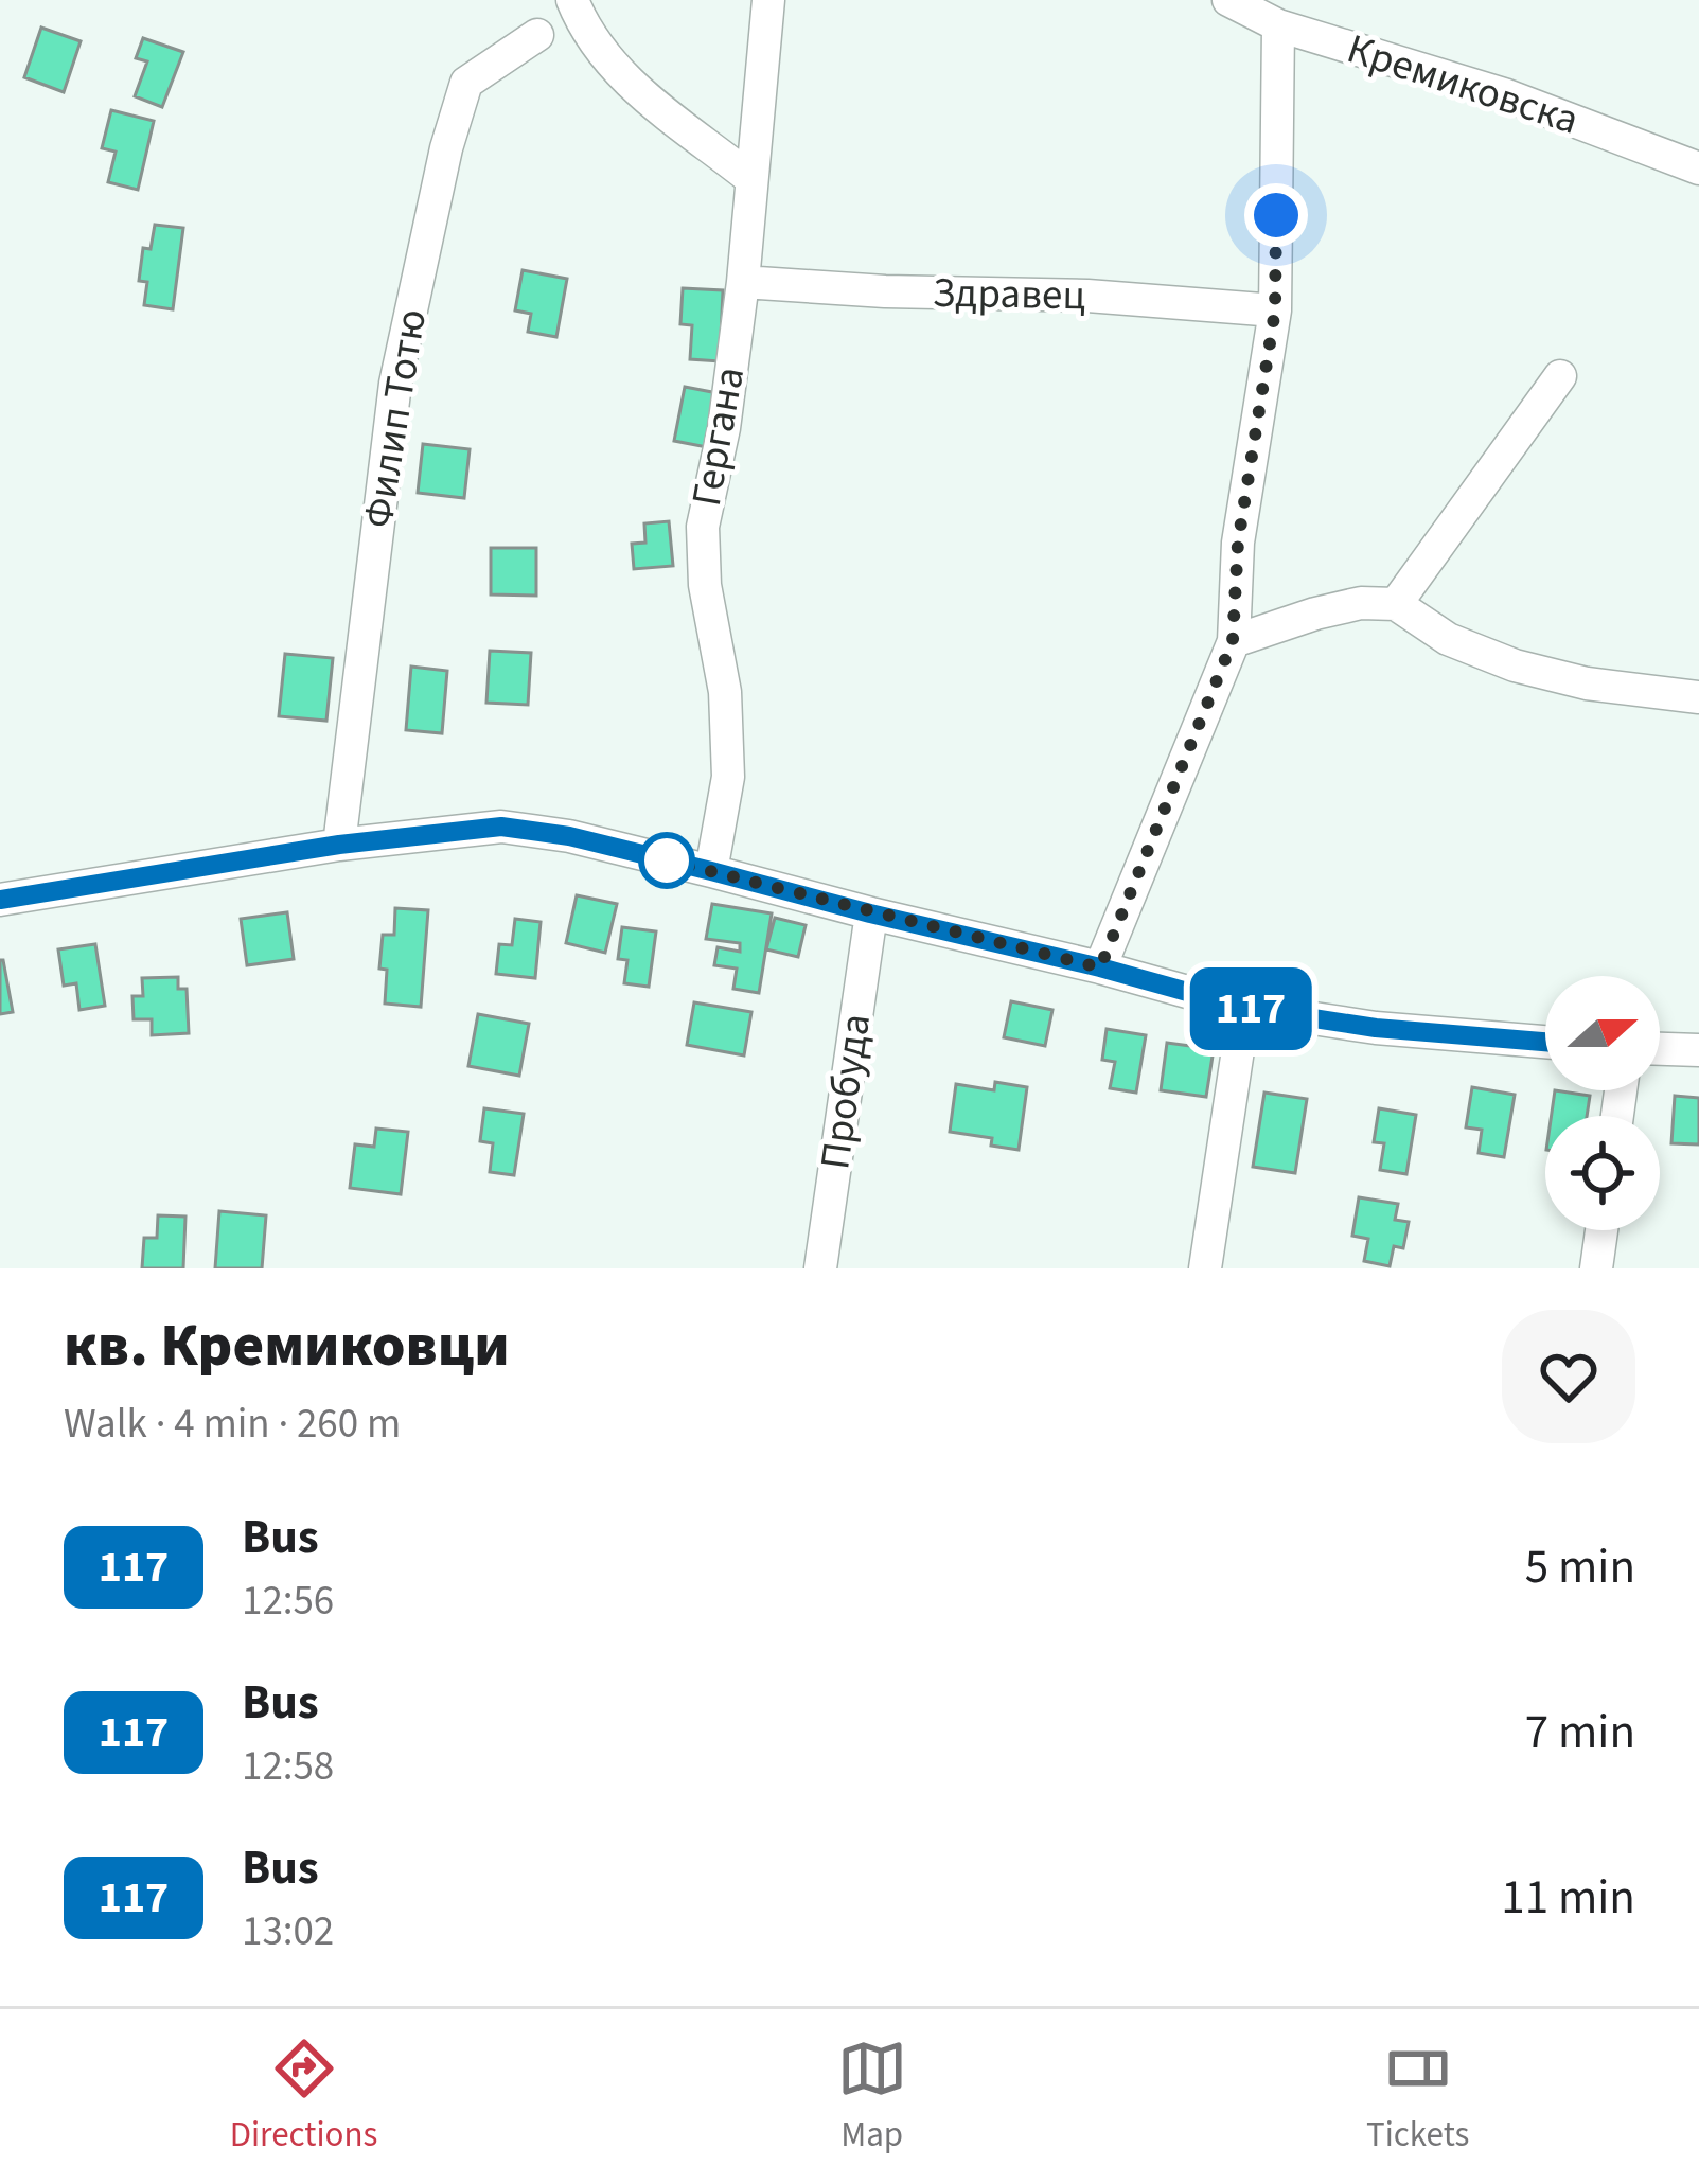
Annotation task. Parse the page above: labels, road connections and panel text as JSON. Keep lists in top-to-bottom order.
{
  "streets": {
    "street": [
      "Кремиковска",
      "Здравец",
      "Филип Тотю",
      "Гергана",
      "Пробуда"
    ]
  },
  "crossings": [
    ["Здравец", "Гергана"]
  ],
  "lines": ["bus line 117"],
  "north": "right",
  "page": {
    "on_map": "117",
    "heading": ["кв. Кремиковци", "Walk · 4 min · 260 m"],
    "list": [
      {
        "mark": "117",
        "name": "Bus",
        "note": "12:56",
        "value": "5 min"
      },
      {
        "mark": "117",
        "name": "Bus",
        "note": "12:58",
        "value": "7 min"
      },
      {
        "mark": "117",
        "name": "Bus",
        "note": "13:02",
        "value": "11 min"
      }
    ],
    "tabs": ["Directions", "Map", "Tickets"]
  }
}
